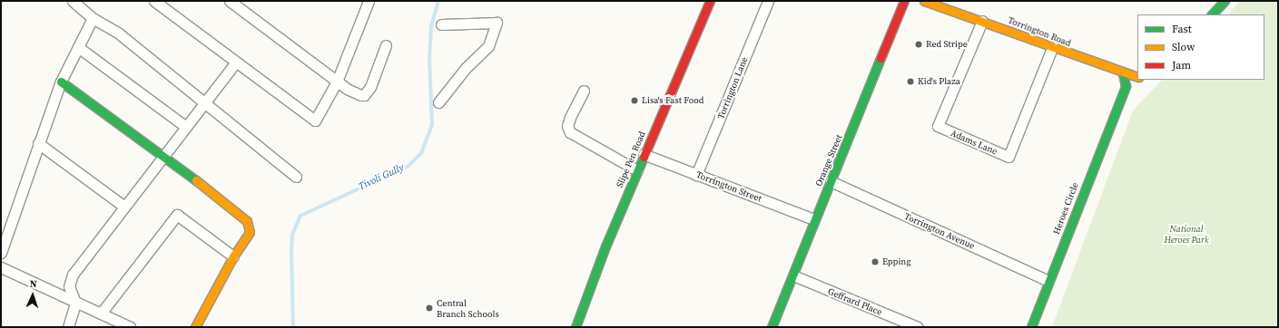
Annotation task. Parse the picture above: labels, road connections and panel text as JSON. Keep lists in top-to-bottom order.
{
  "streets": {
    "street": [
      "Torrington Road",
      "Torrington Lane",
      "Adams Lane",
      "Slipe Pen Road",
      "Orange Street",
      "Torrington Street",
      "Heroes Circle",
      "Torrington Avenue",
      "Geffrard Place"
    ]
  },
  "crossings": [
    ["Torrington Road", "Adams Lane"],
    ["Torrington Road", "Heroes Circle"],
    ["Torrington Lane", "Torrington Street"],
    ["Slipe Pen Road", "Torrington Street"],
    ["Orange Street", "Torrington Street"],
    ["Orange Street", "Torrington Avenue"],
    ["Orange Street", "Geffrard Place"],
    ["Heroes Circle", "Torrington Avenue"]
  ],
  "water": ["Tivoli Gully"],
  "parks": ["National Heroes Park"],
  "places": [
    "Red Stripe",
    "Kid's Plaza",
    "Lisa's Fast Food",
    "Epping",
    "Central Branch Schools"
  ],
  "legend": ["Fast", "Slow", "Jam"],
  "north": "top"
}
